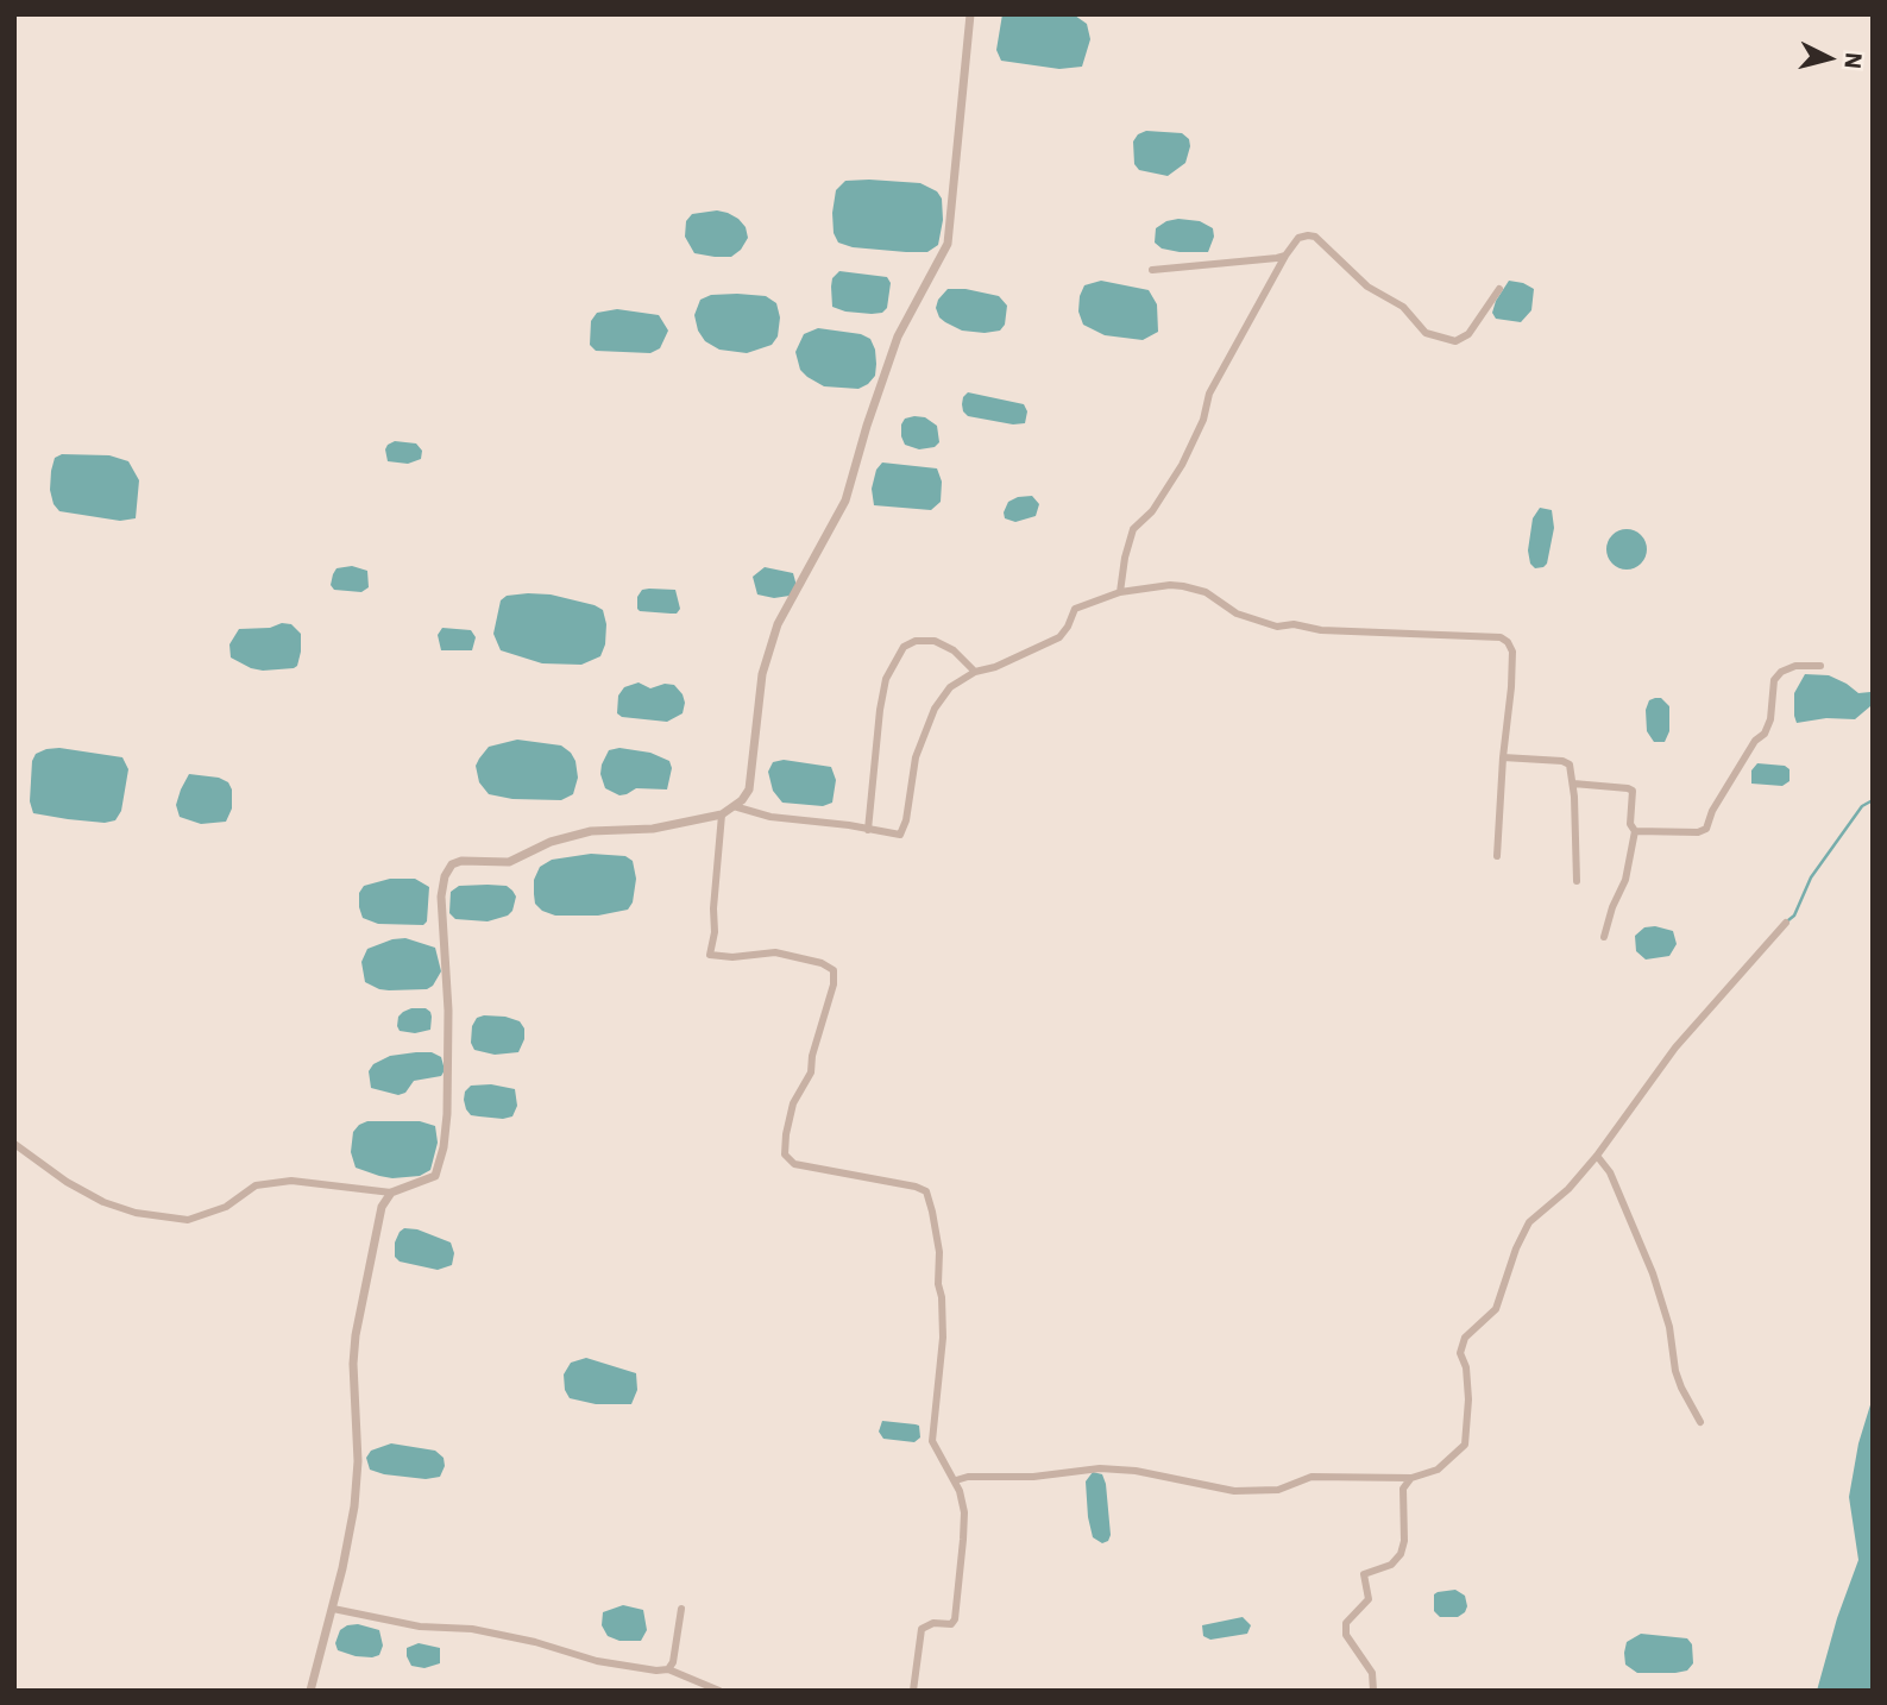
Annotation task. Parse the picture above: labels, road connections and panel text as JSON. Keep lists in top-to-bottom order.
{
  "north": "right"
}
